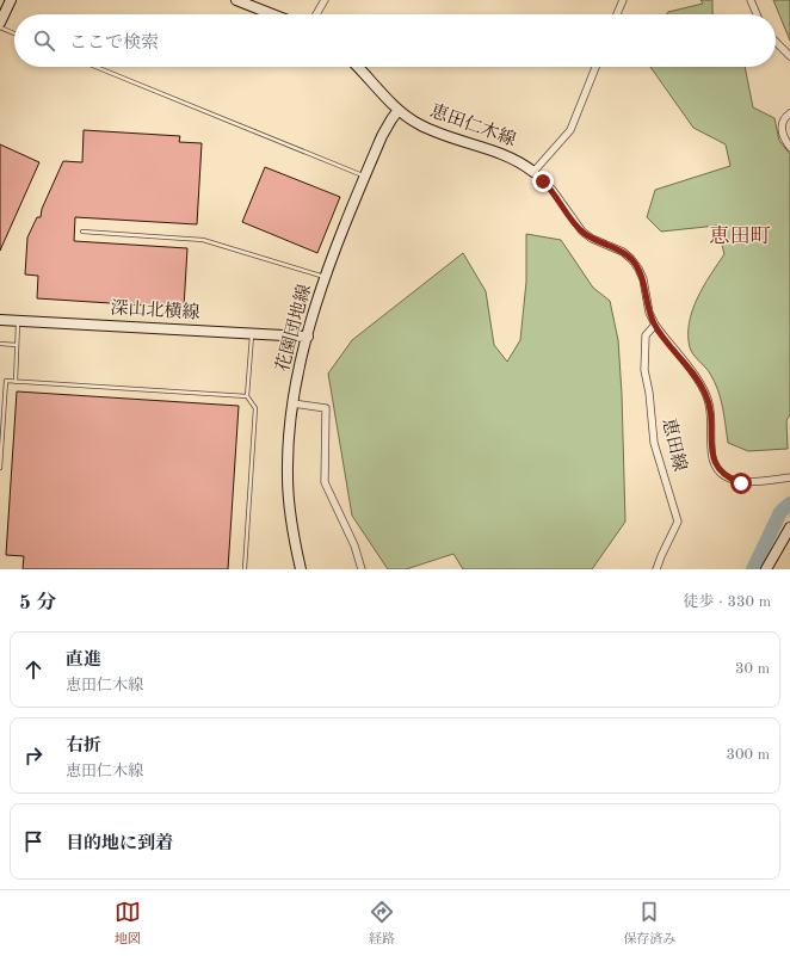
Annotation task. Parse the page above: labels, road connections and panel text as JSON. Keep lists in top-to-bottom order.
{
  "streets": {
    "street": [
      "恵田仁木線",
      "深山北横線",
      "花園団地線",
      "恵田線"
    ]
  },
  "crossings": [
    ["恵田仁木線", "花園団地線"],
    ["恵田仁木線", "恵田線"],
    ["深山北横線", "花園団地線"]
  ],
  "districts": ["恵田町"],
  "page": {
    "search": "ここで検索",
    "heading": ["5 分", "徒歩 · 330 m"],
    "list": [
      ["直進", "恵田仁木線", "30 m"],
      ["右折", "恵田仁木線", "300 m"],
      "目的地に到着"
    ],
    "nav": ["地図", "経路", "保存済み"]
  }
}
